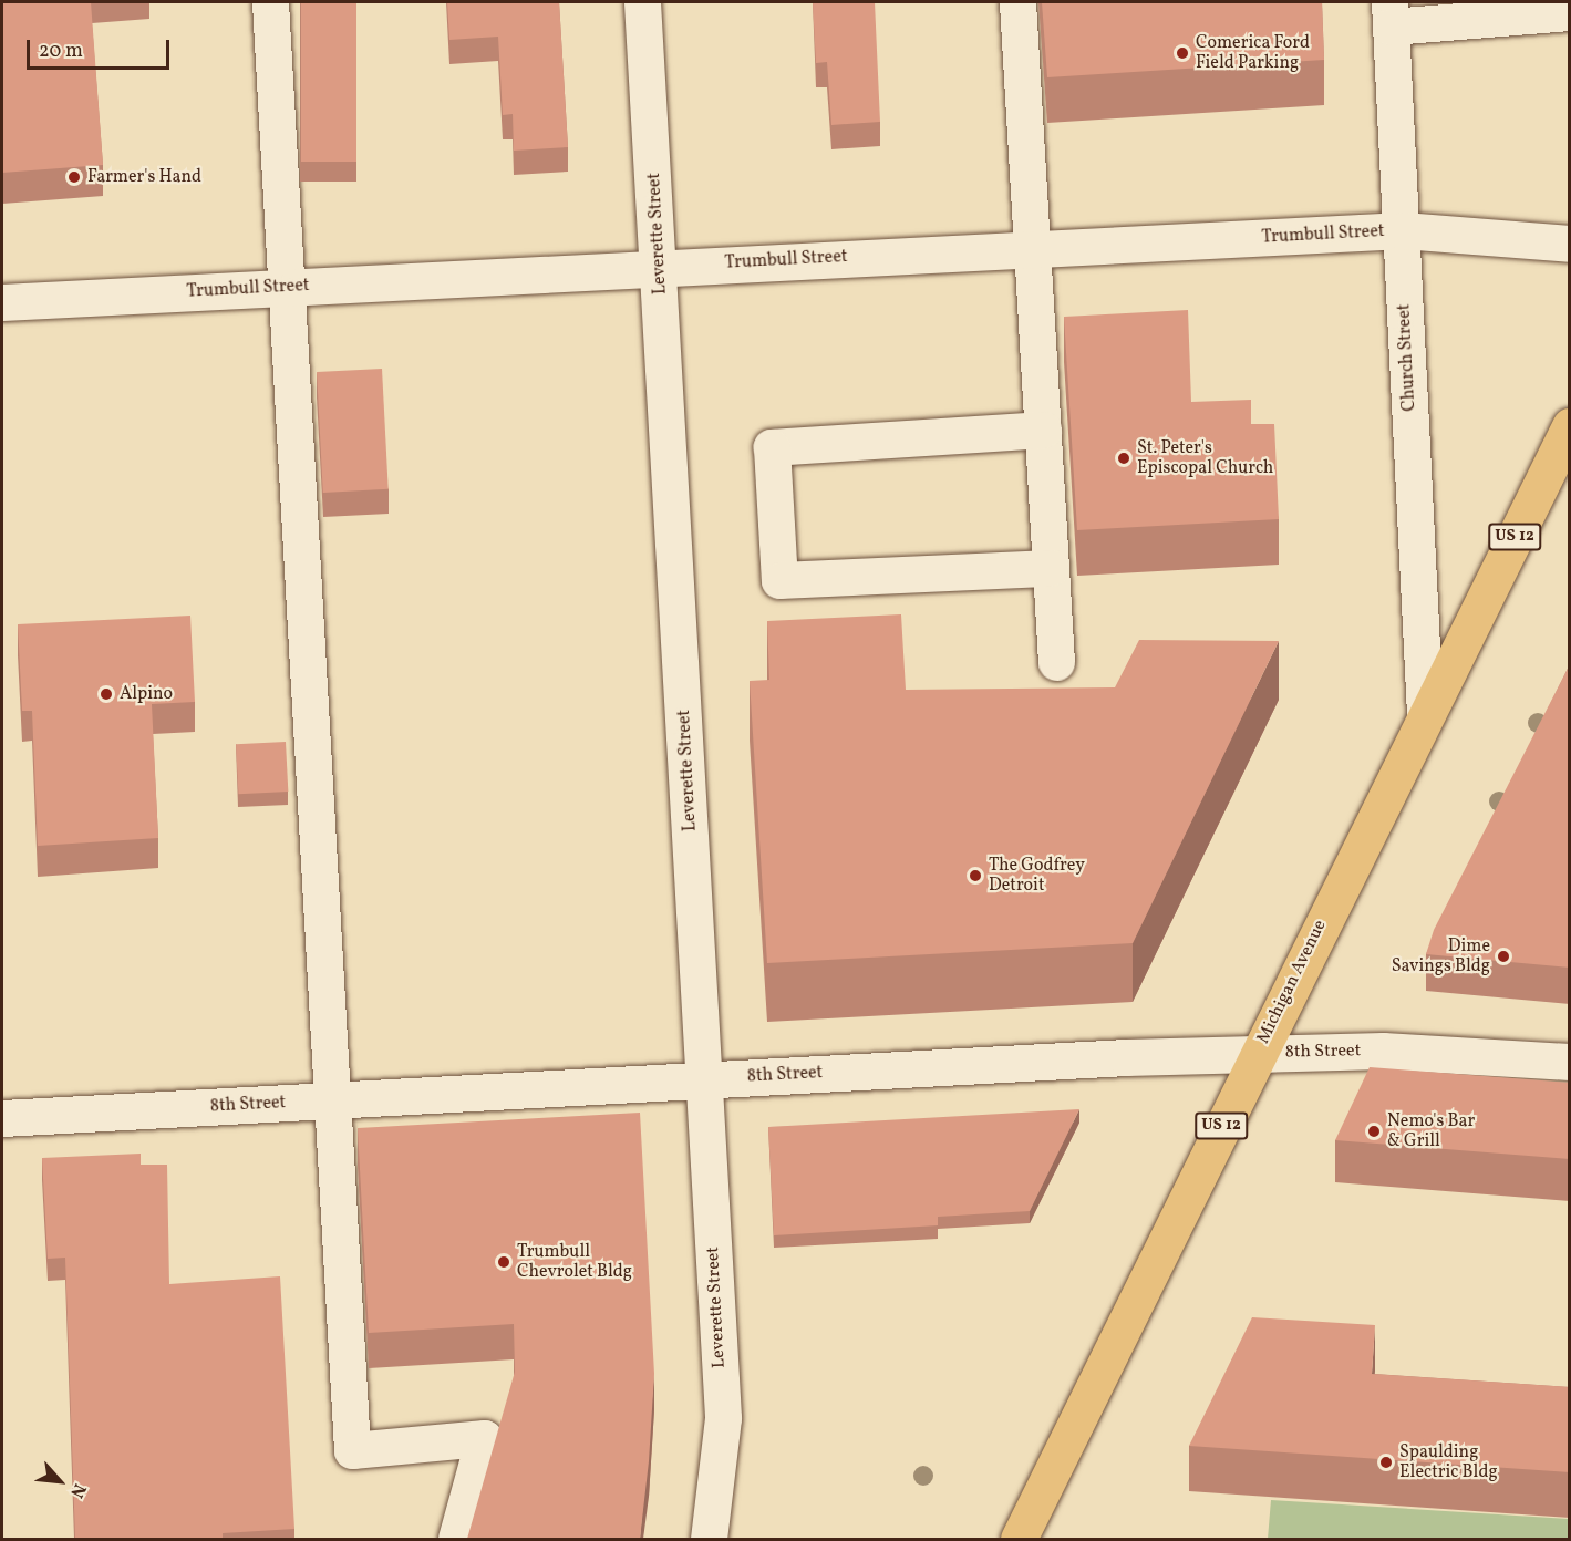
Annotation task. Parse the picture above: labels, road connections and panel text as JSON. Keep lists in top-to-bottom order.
{
  "streets": {
    "main road": ["US 12", "Michigan Avenue"],
    "street": [
      "Leverette Street",
      "Trumbull Street",
      "Church Street",
      "8th Street"
    ]
  },
  "crossings": [
    ["Leverette Street", "Trumbull Street"],
    ["Leverette Street", "8th Street"],
    ["Trumbull Street", "Church Street"],
    ["Church Street", "Michigan Avenue"],
    ["Michigan Avenue", "8th Street"]
  ],
  "places": [
    "Comerica Ford Field Parking",
    "Farmer's Hand",
    "St. Peter's Episcopal Church",
    "Alpino",
    "The Godfrey Detroit",
    "Dime Savings Bldg",
    "Nemo's Bar & Grill",
    "Trumbull Chevrolet Bldg",
    "Spaulding Electric Bldg"
  ],
  "scale_bar": "20 m",
  "north": "bottom right"
}
